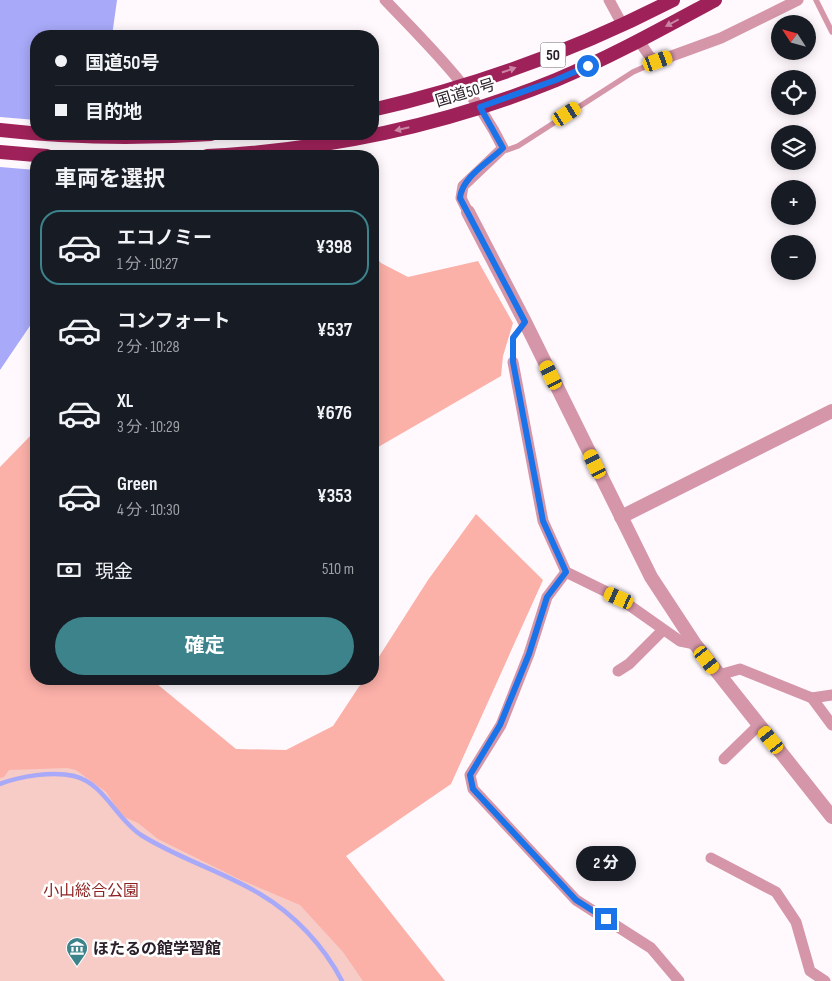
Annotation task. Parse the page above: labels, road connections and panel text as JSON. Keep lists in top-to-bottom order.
{
  "streets": {
    "highway": ["50", "国道50号"]
  },
  "parks": ["小山総合公園"],
  "places": {
    "museum": ["ほたるの館学習館"]
  },
  "north": "top left",
  "page": {
    "map_buttons": ["+", "−"],
    "banner": ["国道50号", "目的地"],
    "heading": "車両を選択",
    "list": [
      {
        "name": "エコノミー",
        "note": "1 分 · 10:27",
        "value": "¥398"
      },
      {
        "name": "コンフォート",
        "note": "2 分 · 10:28",
        "value": "¥537"
      },
      {
        "name": "XL",
        "note": "3 分 · 10:29",
        "value": "¥676"
      },
      {
        "name": "Green",
        "note": "4 分 · 10:30",
        "value": "¥353"
      }
    ],
    "pay": ["現金", "510 m"],
    "buttons": "確定",
    "bubble": "2 分"
  }
}
